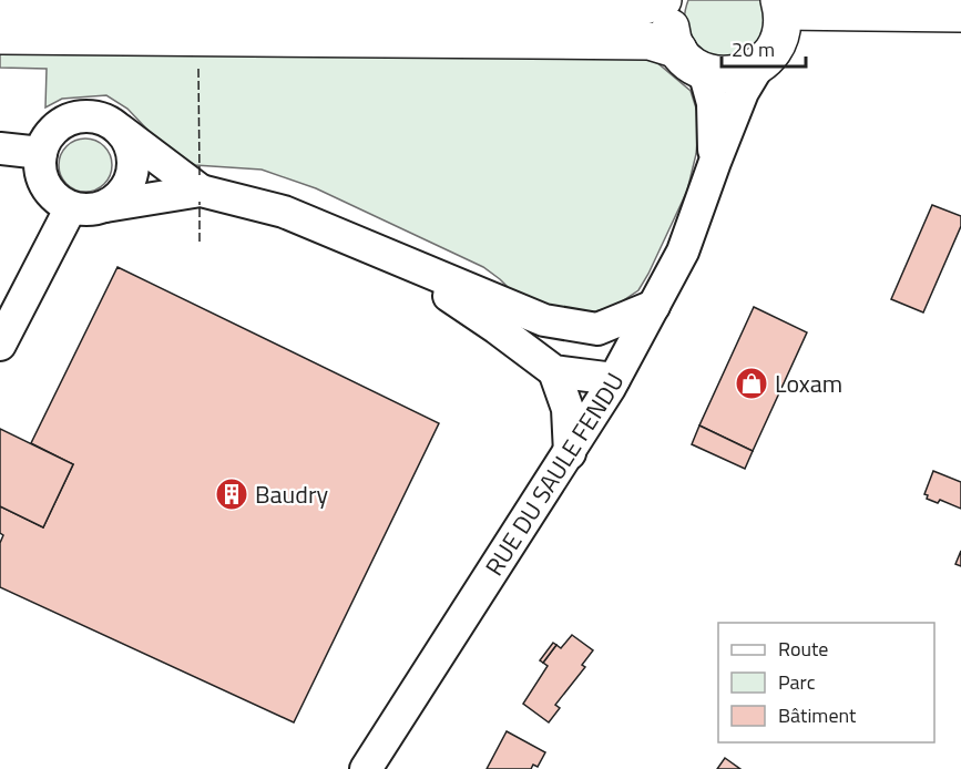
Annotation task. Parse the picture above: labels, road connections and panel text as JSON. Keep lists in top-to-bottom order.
{
  "streets": {
    "street": ["RUE DU SAULE FENDU"]
  },
  "places": {
    "shop": ["Loxam"],
    "building": ["Baudry"]
  },
  "legend": ["Route", "Parc", "Bâtiment"],
  "scale_bar": "20 m"
}
